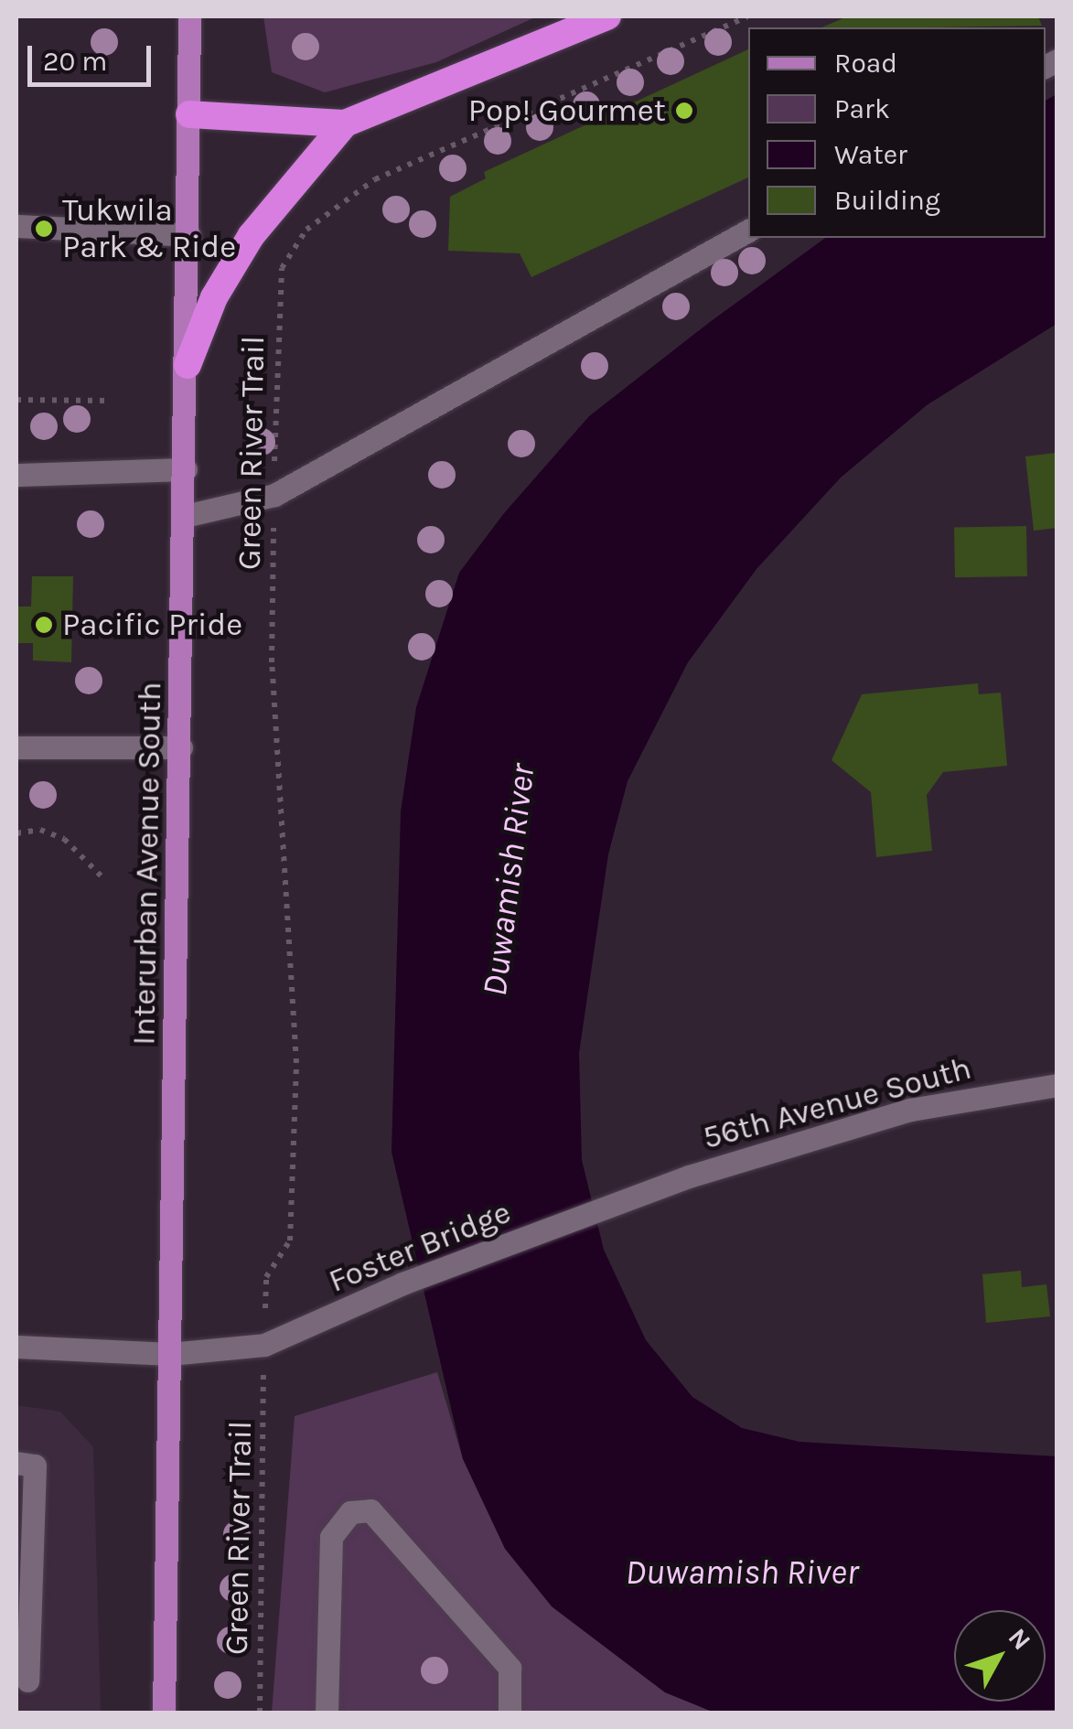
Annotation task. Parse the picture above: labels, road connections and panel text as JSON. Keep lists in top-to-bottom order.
{
  "streets": {
    "main road": ["Interurban Avenue South"],
    "street": ["56th Avenue South", "Foster Bridge"],
    "path": ["Green River Trail"]
  },
  "crossings": [
    ["Interurban Avenue South", "Foster Bridge"],
    ["56th Avenue South", "Foster Bridge"]
  ],
  "water": ["Duwamish River"],
  "places": ["Pop! Gourmet", "Tukwila Park & Ride", "Pacific Pride"],
  "legend": [
    "Road",
    "Park",
    "Water",
    "Building"
  ],
  "scale_bar": "20 m",
  "north": "top right"
}
